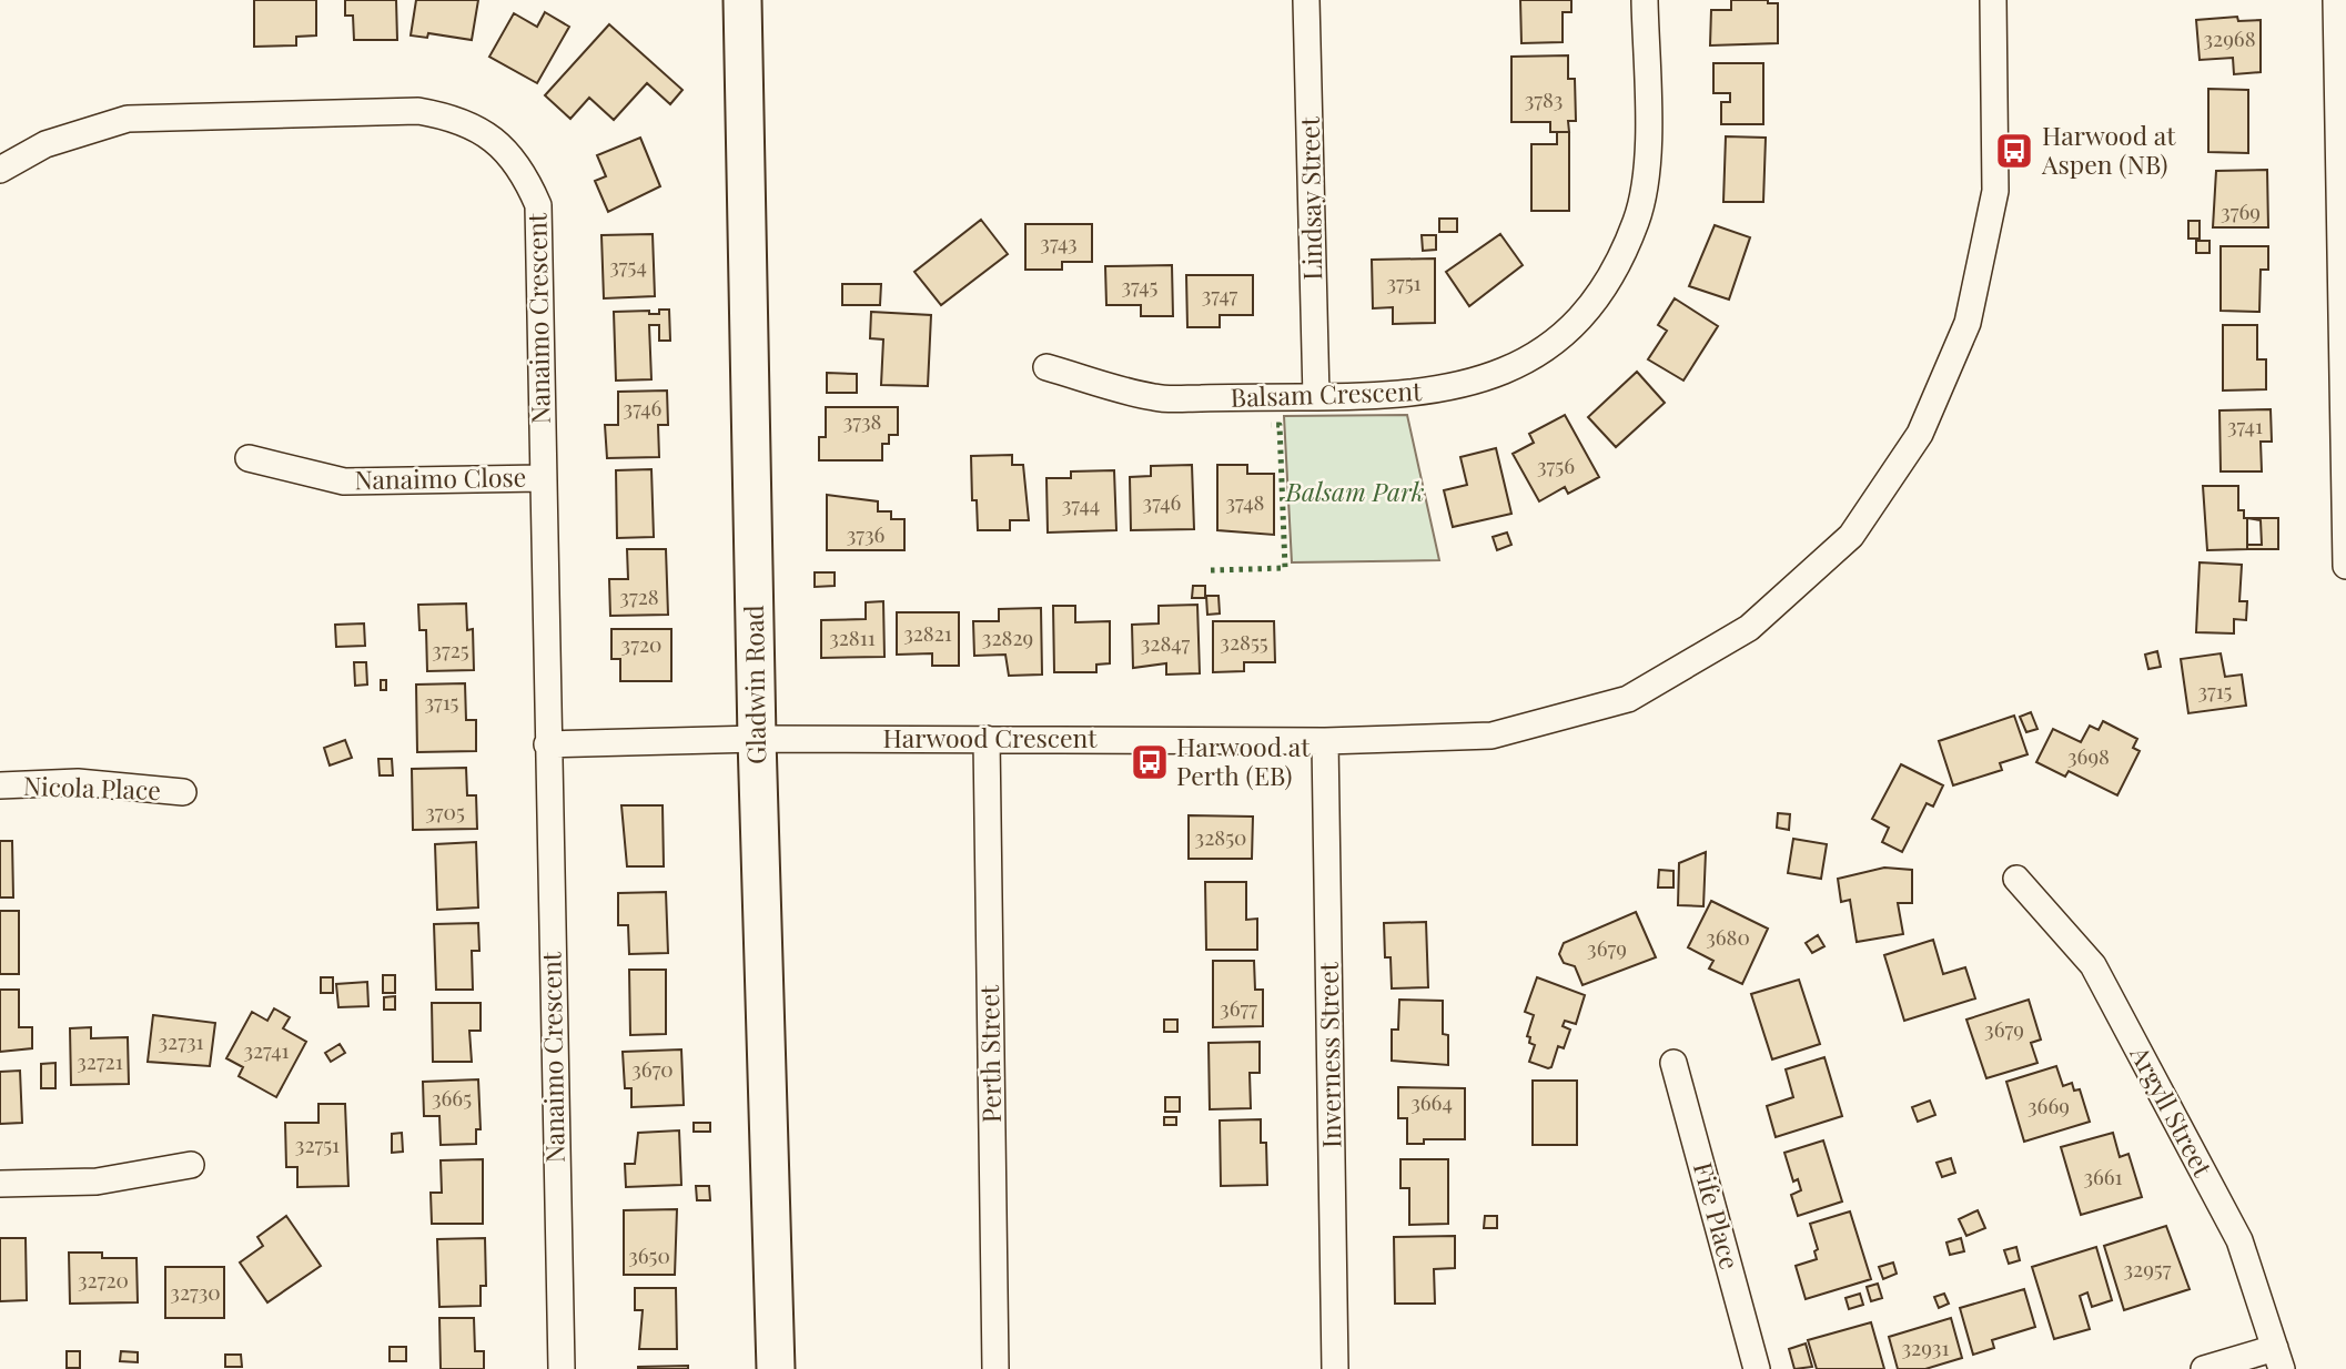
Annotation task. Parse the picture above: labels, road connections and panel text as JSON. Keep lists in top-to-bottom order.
{
  "streets": {
    "main road": ["Gladwin Road"],
    "street": [
      "Lindsay Street",
      "Nanaimo Crescent",
      "Balsam Crescent",
      "Nanaimo Close",
      "Harwood Crescent",
      "Nicola Place",
      "Perth Street",
      "Inverness Street",
      "Argyll Street",
      "Fife Place"
    ]
  },
  "crossings": [
    ["Lindsay Street", "Balsam Crescent"],
    ["Nanaimo Crescent", "Nanaimo Close"],
    ["Gladwin Road", "Harwood Crescent"],
    ["Harwood Crescent", "Perth Street"],
    ["Harwood Crescent", "Inverness Street"]
  ],
  "parks": ["Balsam Park"],
  "places": {
    "bus stop": ["Harwood at Aspen (NB)", "Harwood at Perth (EB)"]
  },
  "house_numbers": [
    "32968",
    "3783",
    "3769",
    "3743",
    "3754",
    "3751",
    "3745",
    "3747",
    "3746",
    "3738",
    "3741",
    "3756",
    "3746",
    "3748",
    "3744",
    "3736",
    "3728",
    "32821",
    "32811",
    "32829",
    "32855",
    "32847",
    "3720",
    "3725",
    "3715",
    "3715",
    "3698",
    "3705",
    "32850",
    "3680",
    "3679",
    "3677",
    "3679",
    "32731",
    "32741",
    "32721",
    "3670",
    "3665",
    "3664",
    "3669",
    "32751",
    "3661",
    "3650",
    "32957",
    "32720",
    "32730",
    "32931"
  ]
}
